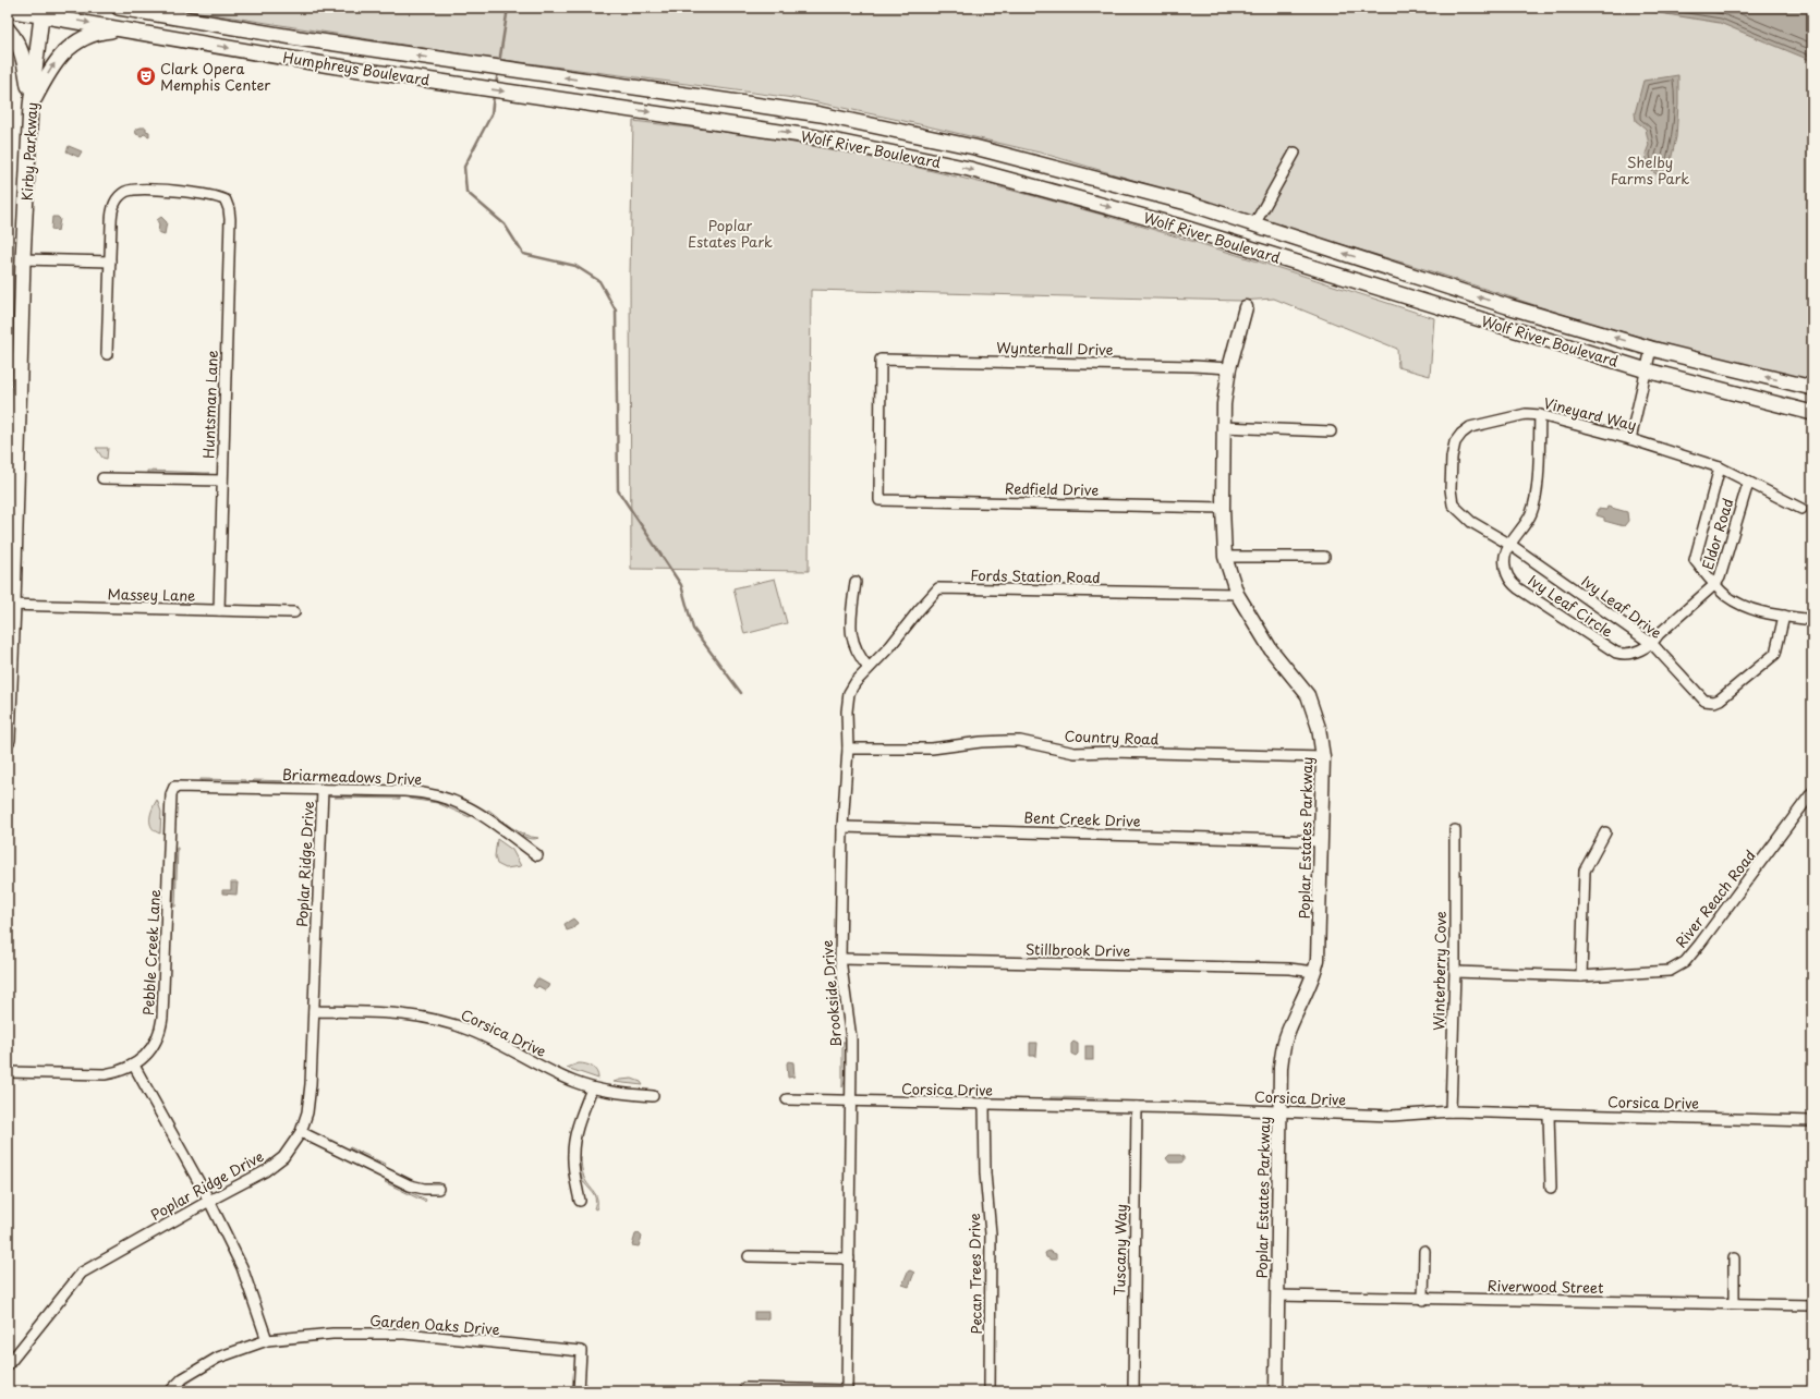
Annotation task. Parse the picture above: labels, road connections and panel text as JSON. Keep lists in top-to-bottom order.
{
  "streets": {
    "main road": ["Humphreys Boulevard", "Wolf River Boulevard", "Kirby Parkway"],
    "street": [
      "Wynterhall Drive",
      "Huntsman Lane",
      "Vineyard Way",
      "Redfield Drive",
      "Eldor Road",
      "Fords Station Road",
      "Massey Lane",
      "Ivy Leaf Circle",
      "Ivy Leaf Drive",
      "Country Road",
      "Briarmeadows Drive",
      "Bent Creek Drive",
      "Poplar Estates Parkway",
      "Poplar Ridge Drive",
      "River Reach Road",
      "Stillbrook Drive",
      "Pebble Creek Lane",
      "Winterberry Cove",
      "Brookside Drive",
      "Corsica Drive",
      "Tuscany Way",
      "Pecan Trees Drive",
      "Riverwood Street",
      "Garden Oaks Drive"
    ]
  },
  "crossings": [
    ["Humphreys Boulevard", "Wolf River Boulevard"],
    ["Humphreys Boulevard", "Kirby Parkway"],
    ["Kirby Parkway", "Massey Lane"],
    ["Wynterhall Drive", "Redfield Drive"],
    ["Wynterhall Drive", "Poplar Estates Parkway"],
    ["Huntsman Lane", "Massey Lane"],
    ["Vineyard Way", "Eldor Road"],
    ["Vineyard Way", "Ivy Leaf Circle"],
    ["Vineyard Way", "Ivy Leaf Drive"],
    ["Redfield Drive", "Poplar Estates Parkway"],
    ["Eldor Road", "Ivy Leaf Circle"],
    ["Eldor Road", "Ivy Leaf Drive"],
    ["Fords Station Road", "Poplar Estates Parkway"],
    ["Fords Station Road", "Brookside Drive"],
    ["Ivy Leaf Circle", "Ivy Leaf Drive"],
    ["Country Road", "Poplar Estates Parkway"],
    ["Country Road", "Brookside Drive"],
    ["Briarmeadows Drive", "Poplar Ridge Drive"],
    ["Briarmeadows Drive", "Pebble Creek Lane"],
    ["Bent Creek Drive", "Poplar Estates Parkway"],
    ["Bent Creek Drive", "Brookside Drive"],
    ["Poplar Estates Parkway", "Stillbrook Drive"],
    ["Poplar Estates Parkway", "Corsica Drive"],
    ["Poplar Estates Parkway", "Riverwood Street"],
    ["Poplar Ridge Drive", "Corsica Drive"],
    ["River Reach Road", "Winterberry Cove"],
    ["Stillbrook Drive", "Brookside Drive"],
    ["Winterberry Cove", "Corsica Drive"],
    ["Brookside Drive", "Corsica Drive"],
    ["Corsica Drive", "Tuscany Way"],
    ["Corsica Drive", "Pecan Trees Drive"]
  ],
  "parks": ["Shelby Farms Park", "Poplar Estates Park"],
  "places": {
    "theatre": ["Clark Opera Memphis Center"]
  }
}
